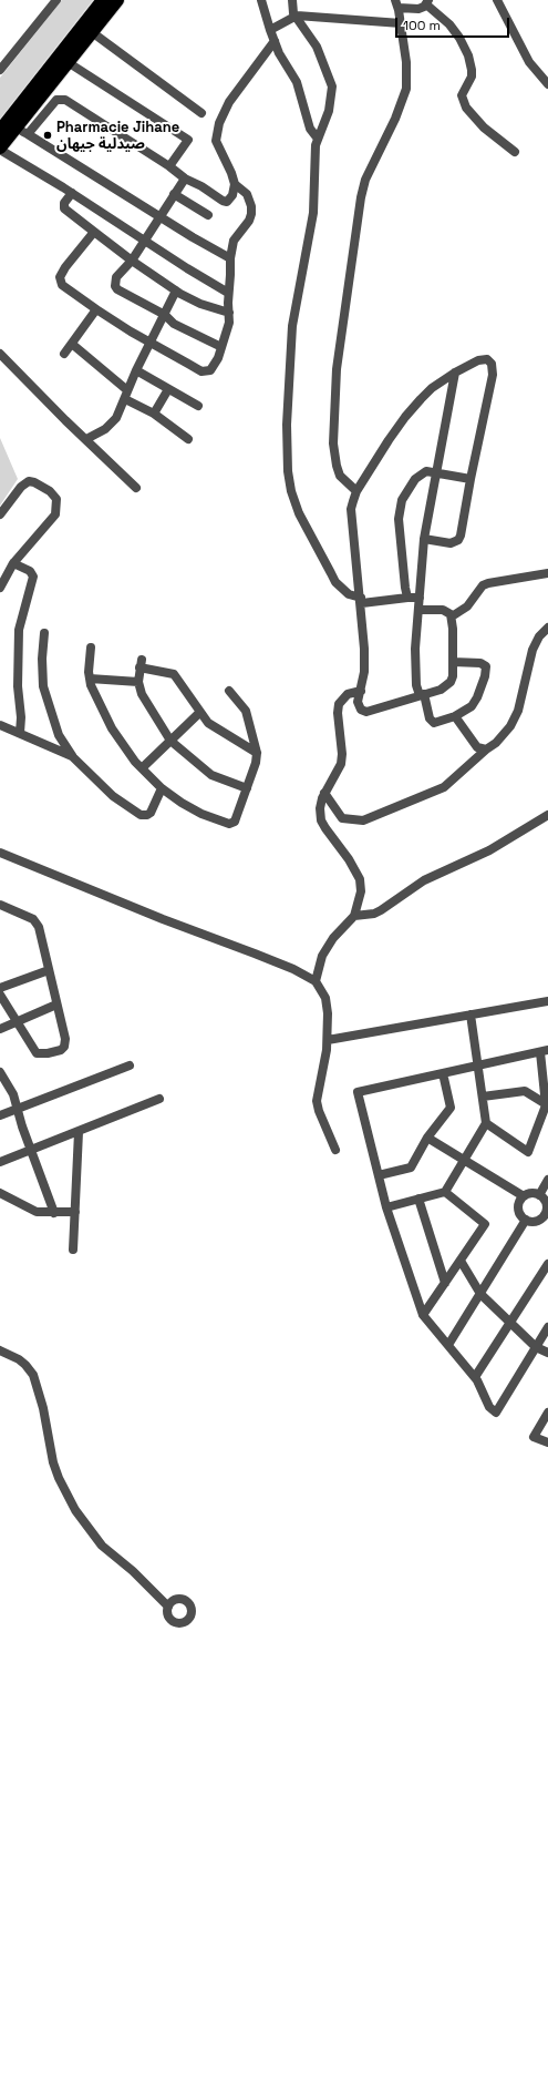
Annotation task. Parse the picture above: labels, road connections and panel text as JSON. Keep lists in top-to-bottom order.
{
  "places": ["Pharmacie Jihane صيدلية جيهان"],
  "scale_bar": "100 m"
}
